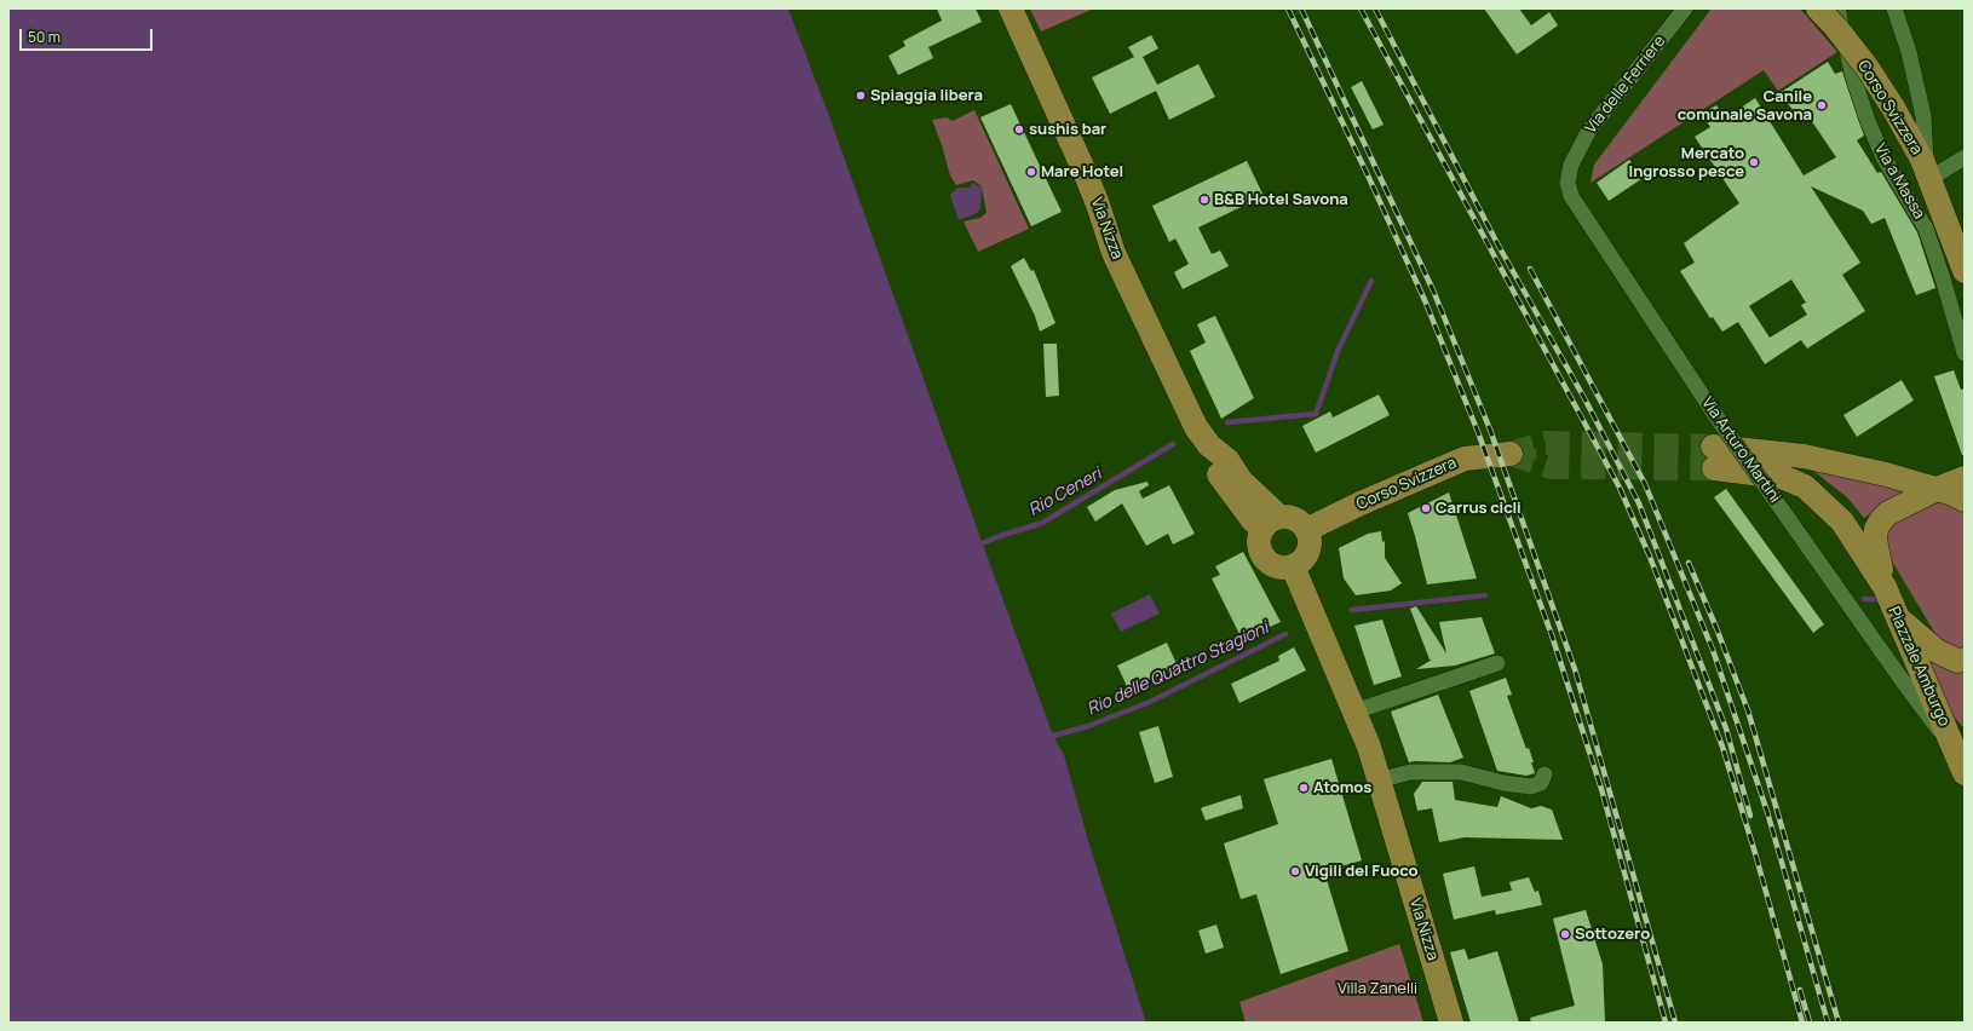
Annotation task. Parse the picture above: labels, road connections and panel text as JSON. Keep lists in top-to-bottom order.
{
  "streets": {
    "main road": ["Corso Svizzera", "Via Nizza", "Piazzale Amburgo"],
    "street": ["Via delle Ferriere", "Via a Massa", "Via Arturo Martini"]
  },
  "crossings": [
    ["Via delle Ferriere", "Via Arturo Martini"],
    ["Corso Svizzera", "Via Nizza"],
    ["Via Arturo Martini", "Piazzale Amburgo"]
  ],
  "water": ["Rio Ceneri", "Rio delle Quattro Stagioni"],
  "parks": ["Villa Zanelli"],
  "places": [
    "Spiaggia libera",
    "Canile comunale Savona",
    "sushis bar",
    "Mercato Ingrosso pesce",
    "Mare Hotel",
    "B&B Hotel Savona",
    "Carrus cicli",
    "Atomos",
    "Vigili del Fuoco",
    "Sottozero"
  ],
  "scale_bar": "50 m"
}
